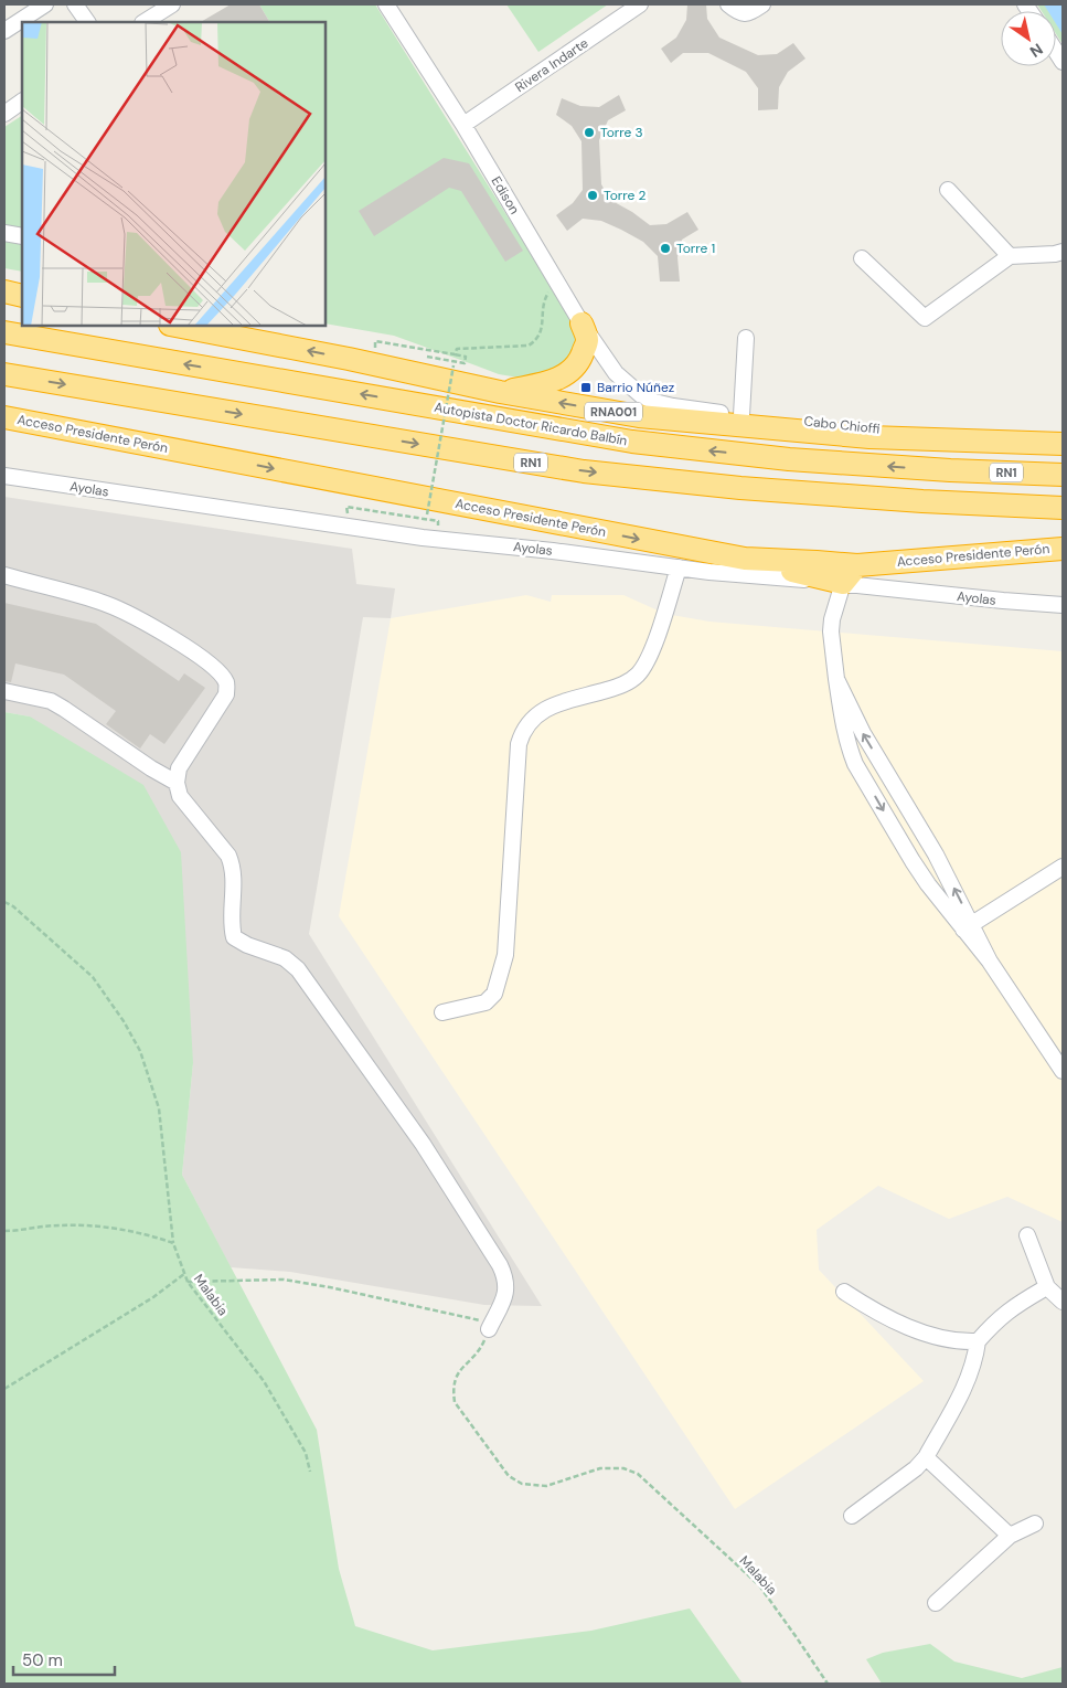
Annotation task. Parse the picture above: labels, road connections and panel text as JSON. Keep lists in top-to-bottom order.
{
  "streets": {
    "highway": [
      "RNA001",
      "Autopista Doctor Ricardo Balbín",
      "Acceso Presidente Perón",
      "RN1"
    ],
    "street": [
      "Rivera Indarte",
      "Edison",
      "Cabo Chioffi",
      "Ayolas"
    ],
    "path": ["Malabia"]
  },
  "crossings": [
    ["Rivera Indarte", "Edison"],
    ["Edison", "Cabo Chioffi"]
  ],
  "places": {
    "other": ["Torre 3", "Torre 2", "Torre 1"],
    "transit": ["Barrio Núñez"]
  },
  "scale_bar": "50 m",
  "north": "bottom right"
}
